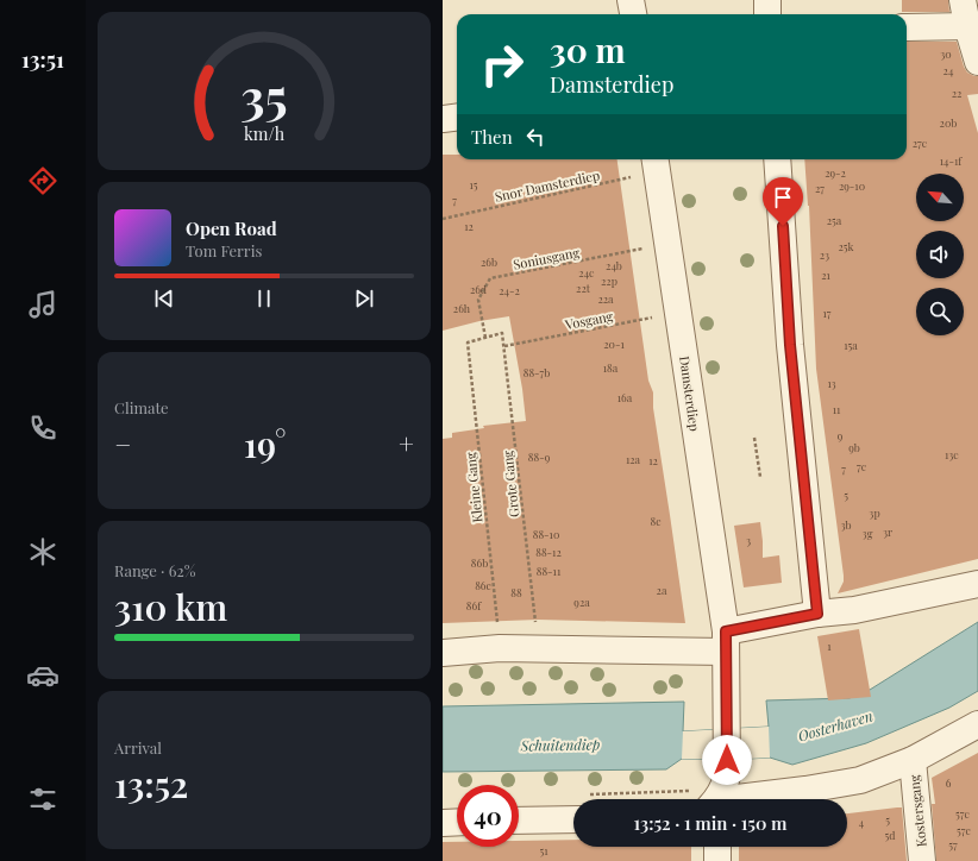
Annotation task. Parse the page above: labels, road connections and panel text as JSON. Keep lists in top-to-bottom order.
{
  "streets": {
    "street": ["Damsterdiep", "Kostersgang"],
    "path": [
      "Snor Damsterdiep",
      "Soniusgang",
      "Vosgang",
      "Grote Gang",
      "Kleine Gang"
    ]
  },
  "crossings": [
    ["Snor Damsterdiep", "Damsterdiep"],
    ["Soniusgang", "Damsterdiep"],
    ["Soniusgang", "Kleine Gang"],
    ["Vosgang", "Damsterdiep"],
    ["Vosgang", "Grote Gang"]
  ],
  "water": ["Oosterhaven", "Schuitendiep"],
  "house_numbers": [
    "30",
    "24",
    "22",
    "20b",
    "27e",
    "14-1f",
    "29-2",
    "15",
    "29-10",
    "27",
    "7",
    "25a",
    "12",
    "25k",
    "23",
    "26b",
    "24b",
    "24e",
    "21",
    "22p",
    "22t",
    "26d",
    "24-2",
    "22a",
    "26h",
    "17",
    "20-1",
    "15a",
    "18a",
    "88-7b",
    "13",
    "16a",
    "11",
    "9",
    "9b",
    "13e",
    "88-9",
    "12a",
    "12",
    "7c",
    "7",
    "5",
    "3p",
    "8c",
    "3b",
    "3r",
    "3g",
    "88-10",
    "3",
    "88-12",
    "86b",
    "88-11",
    "86c",
    "2a",
    "88",
    "92a",
    "86f",
    "1",
    "6",
    "57e",
    "5",
    "4",
    "57c",
    "5d",
    "57",
    "51"
  ],
  "north": "top left",
  "page": {
    "tabs": "13:51",
    "turn": ["30 m", "Damsterdiep"],
    "then": "Then",
    "song": ["Open Road", "Tom Ferris"],
    "tile": [
      "Climate",
      ["Range · 62%", "310 km"],
      ["Arrival", "13:52"]
    ],
    "heat": ["−", "19°", "+"],
    "limit": "40",
    "trip": "13:52 · 1 min · 150 m",
    "gauge": ["35", "km/h"]
  }
}
